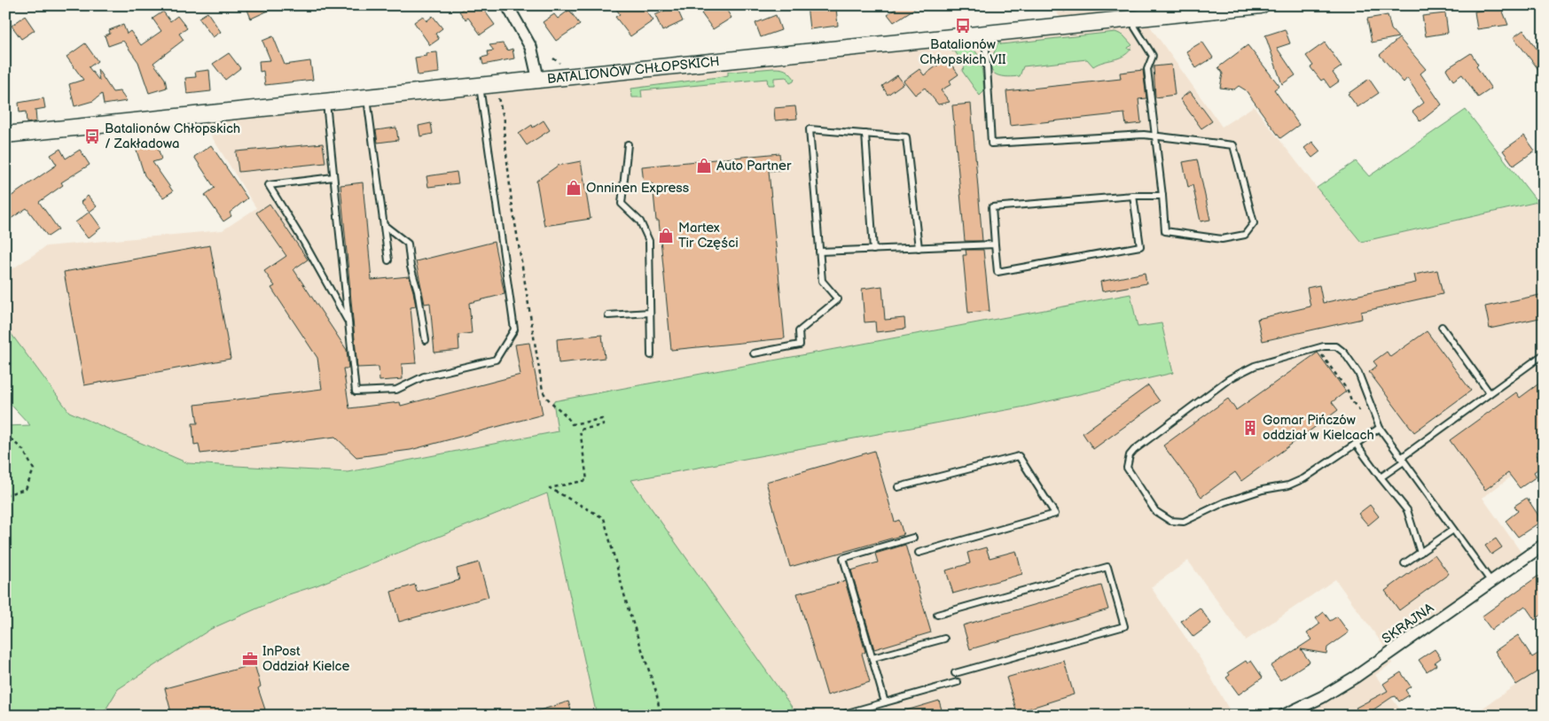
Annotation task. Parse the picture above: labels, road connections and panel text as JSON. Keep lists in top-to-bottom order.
{
  "streets": {
    "street": ["BATALIONÓW CHŁOPSKICH", "SKRAJNA"]
  },
  "places": {
    "bus stop": ["Batalionów Chłopskich VII", "Batalionów Chłopskich / Zakładowa"],
    "shop": ["Auto Partner", "Onninen Express", "Martex Tir Części"],
    "building": ["Gomar Pińczów oddział w Kielcach"],
    "office": ["InPost Oddział Kielce"]
  }
}
